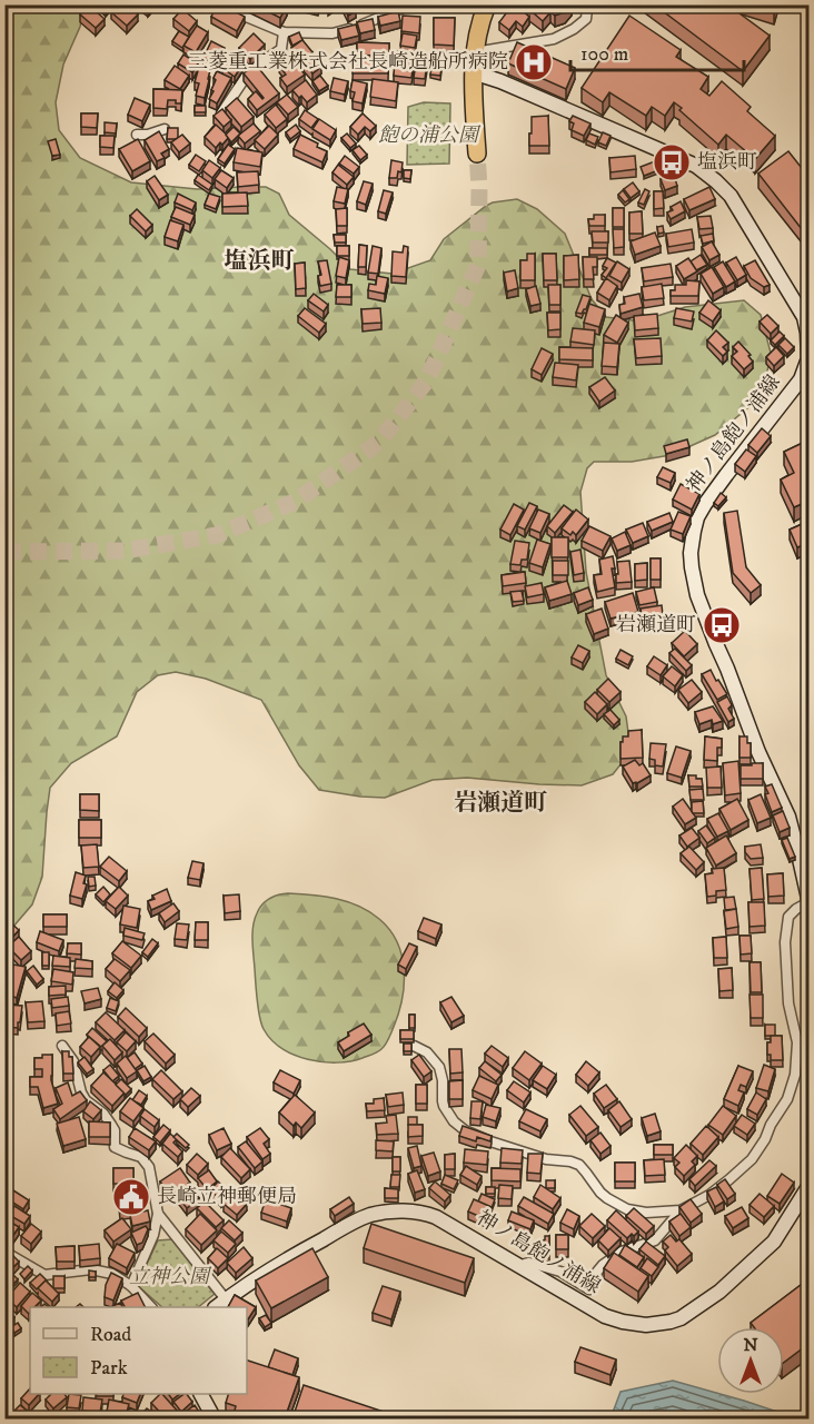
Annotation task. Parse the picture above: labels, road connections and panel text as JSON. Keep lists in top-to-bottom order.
{
  "streets": {
    "main road": ["神ノ島飽ノ浦線"]
  },
  "districts": ["塩浜町", "岩瀬道町"],
  "parks": ["飽の浦公園", "立神公園"],
  "places": {
    "hospital": ["三菱重工業株式会社長崎造船所病院"],
    "bus stop": ["塩浜町", "岩瀬道町"],
    "public building": ["長崎立神郵便局"]
  },
  "legend": ["Road", "Park"],
  "scale_bar": "100 m",
  "north": "top"
}
